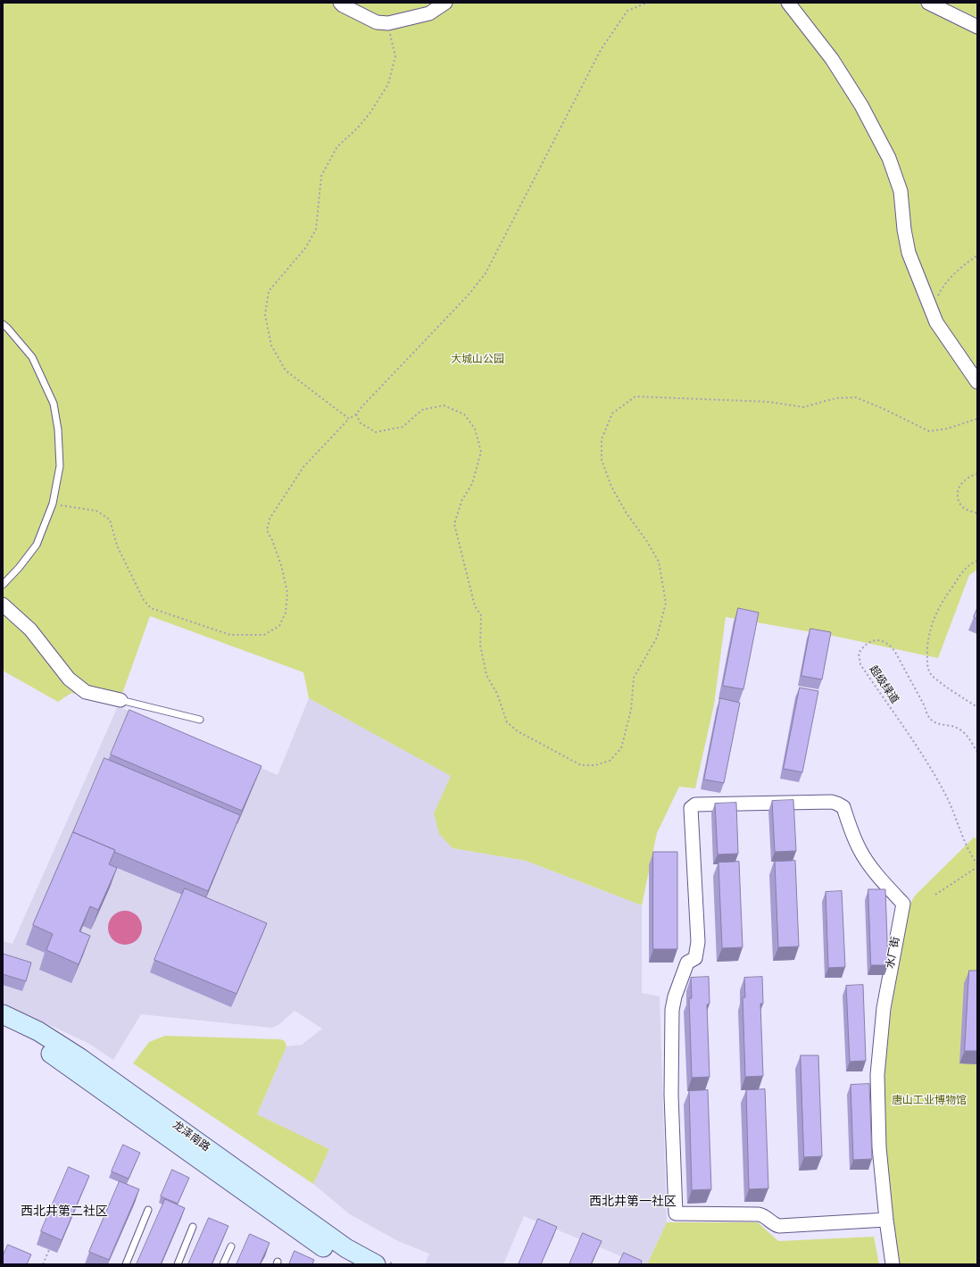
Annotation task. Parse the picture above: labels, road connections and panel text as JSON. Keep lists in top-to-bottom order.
{
  "streets": {
    "main road": ["龙泽南路"],
    "street": ["水厂街"],
    "path": ["超级绿道"]
  },
  "districts": ["西北井第一社区", "西北井第二社区"],
  "parks": ["大城山公园", "唐山工业博物馆"]
}
